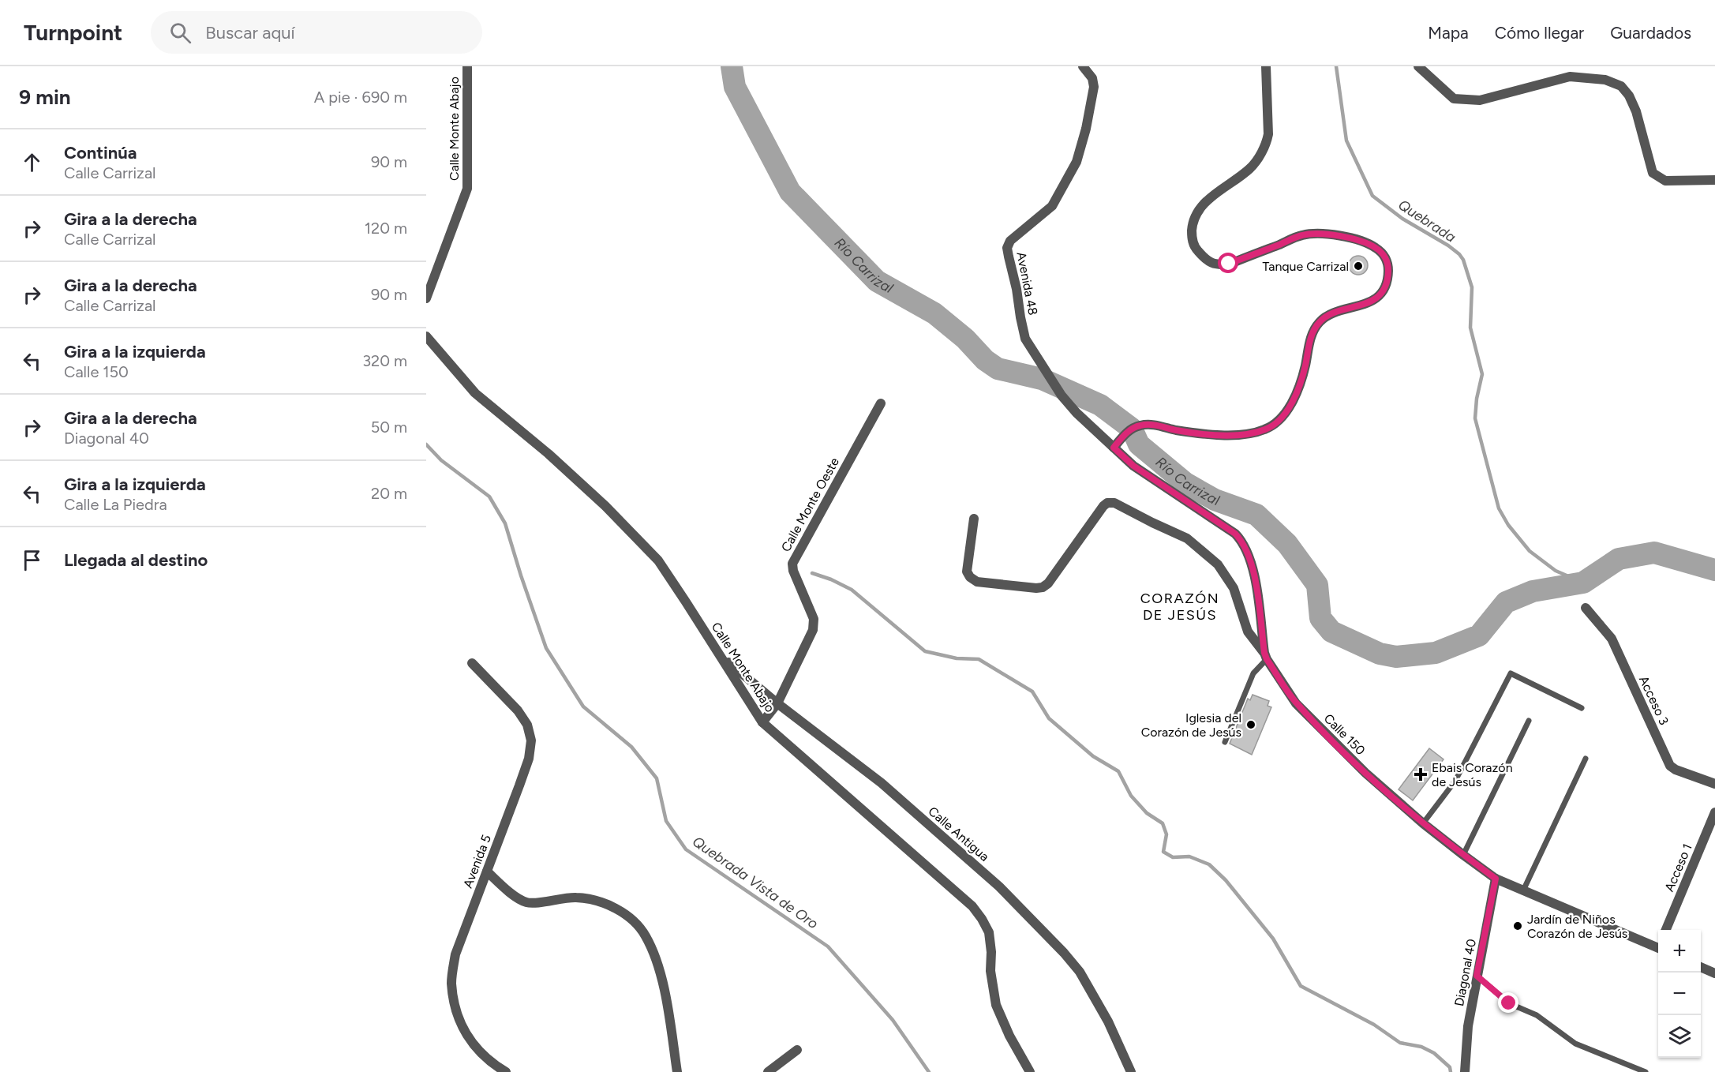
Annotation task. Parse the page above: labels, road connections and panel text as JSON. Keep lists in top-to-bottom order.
{
  "streets": {
    "street": [
      "Calle Monte Abajo",
      "Avenida 48",
      "Calle Monte Oeste",
      "Acceso 3",
      "Calle 150",
      "Calle Antigua",
      "Avenida 5",
      "Acceso 1",
      "Diagonal 40"
    ]
  },
  "crossings": [
    ["Calle Monte Abajo", "Calle Monte Oeste"],
    ["Calle Monte Abajo", "Calle Antigua"],
    ["Avenida 48", "Calle 150"],
    ["Calle Monte Oeste", "Calle Antigua"],
    ["Calle 150", "Diagonal 40"]
  ],
  "districts": ["CORAZÓN DE JESÚS"],
  "water": ["Quebrada", "Río Carrizal", "Quebrada Vista de Oro"],
  "places": {
    "other": ["Tanque Carrizal", "Iglesia del Corazón de Jesús", "Jardín de Niños Corazón de Jesús"],
    "health": ["Ebais Corazón de Jesús"]
  },
  "page": {
    "header": "Turnpoint",
    "search": "Buscar aquí",
    "nav": ["Mapa", "Cómo llegar", "Guardados"],
    "heading": ["9 min", "A pie · 690 m"],
    "list": [
      ["Continúa", "Calle Carrizal", "90 m"],
      ["Gira a la derecha", "Calle Carrizal", "120 m"],
      ["Gira a la derecha", "Calle Carrizal", "90 m"],
      ["Gira a la izquierda", "Calle 150", "320 m"],
      ["Gira a la derecha", "Diagonal 40", "50 m"],
      ["Gira a la izquierda", "Calle La Piedra", "20 m"],
      "Llegada al destino"
    ],
    "map_buttons": ["+", "−"]
  }
}
